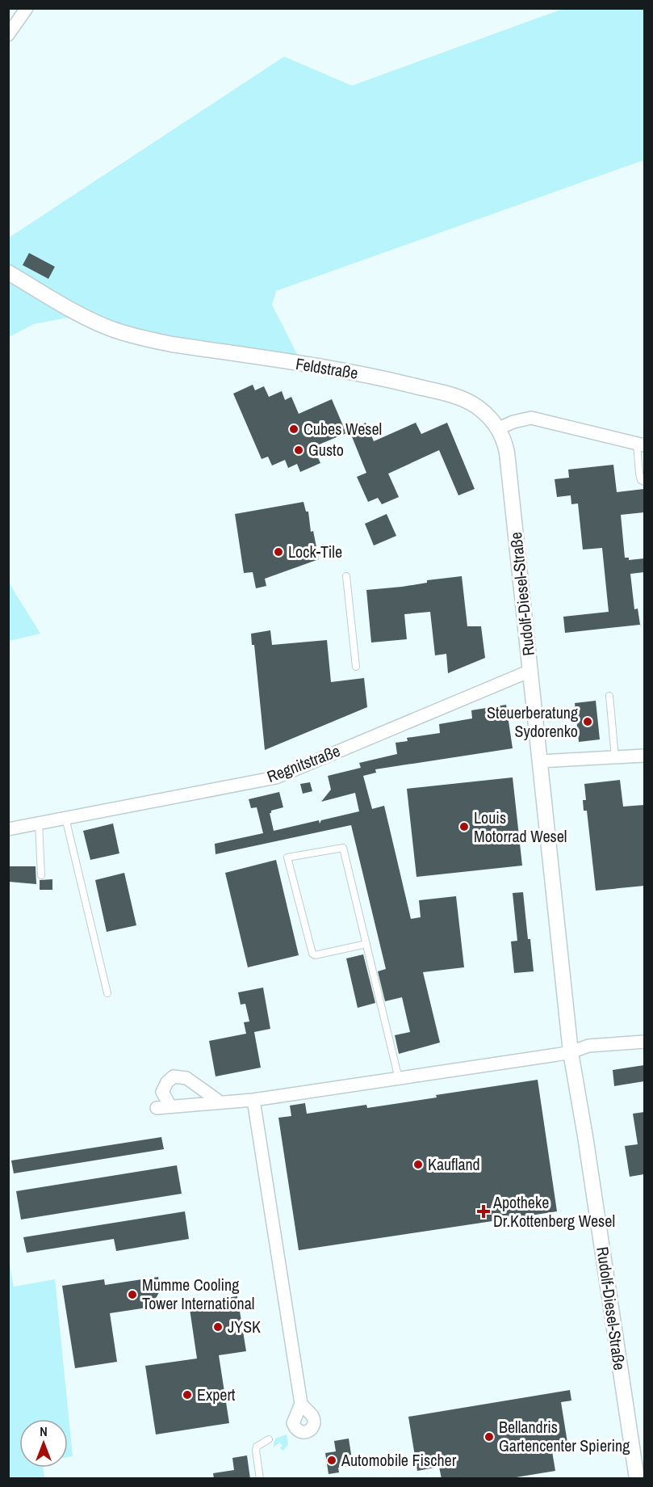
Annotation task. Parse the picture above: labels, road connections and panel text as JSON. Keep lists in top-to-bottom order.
{
  "streets": {
    "street": ["Feldstraße", "Rudolf-Diesel-Straße", "Regnitstraße"]
  },
  "crossings": [
    ["Feldstraße", "Rudolf-Diesel-Straße"],
    ["Rudolf-Diesel-Straße", "Regnitstraße"]
  ],
  "places": {
    "other": [
      "Cubes Wesel",
      "Gusto",
      "Lock-Tile",
      "Steuerberatung Sydorenko",
      "Louis Motorrad Wesel",
      "Kaufland",
      "Mumme Cooling Tower International",
      "JYSK",
      "Expert",
      "Bellandris Gartencenter Spiering",
      "Automobile Fischer"
    ],
    "health": ["Apotheke Dr.Kottenberg Wesel"]
  },
  "north": "top"
}
